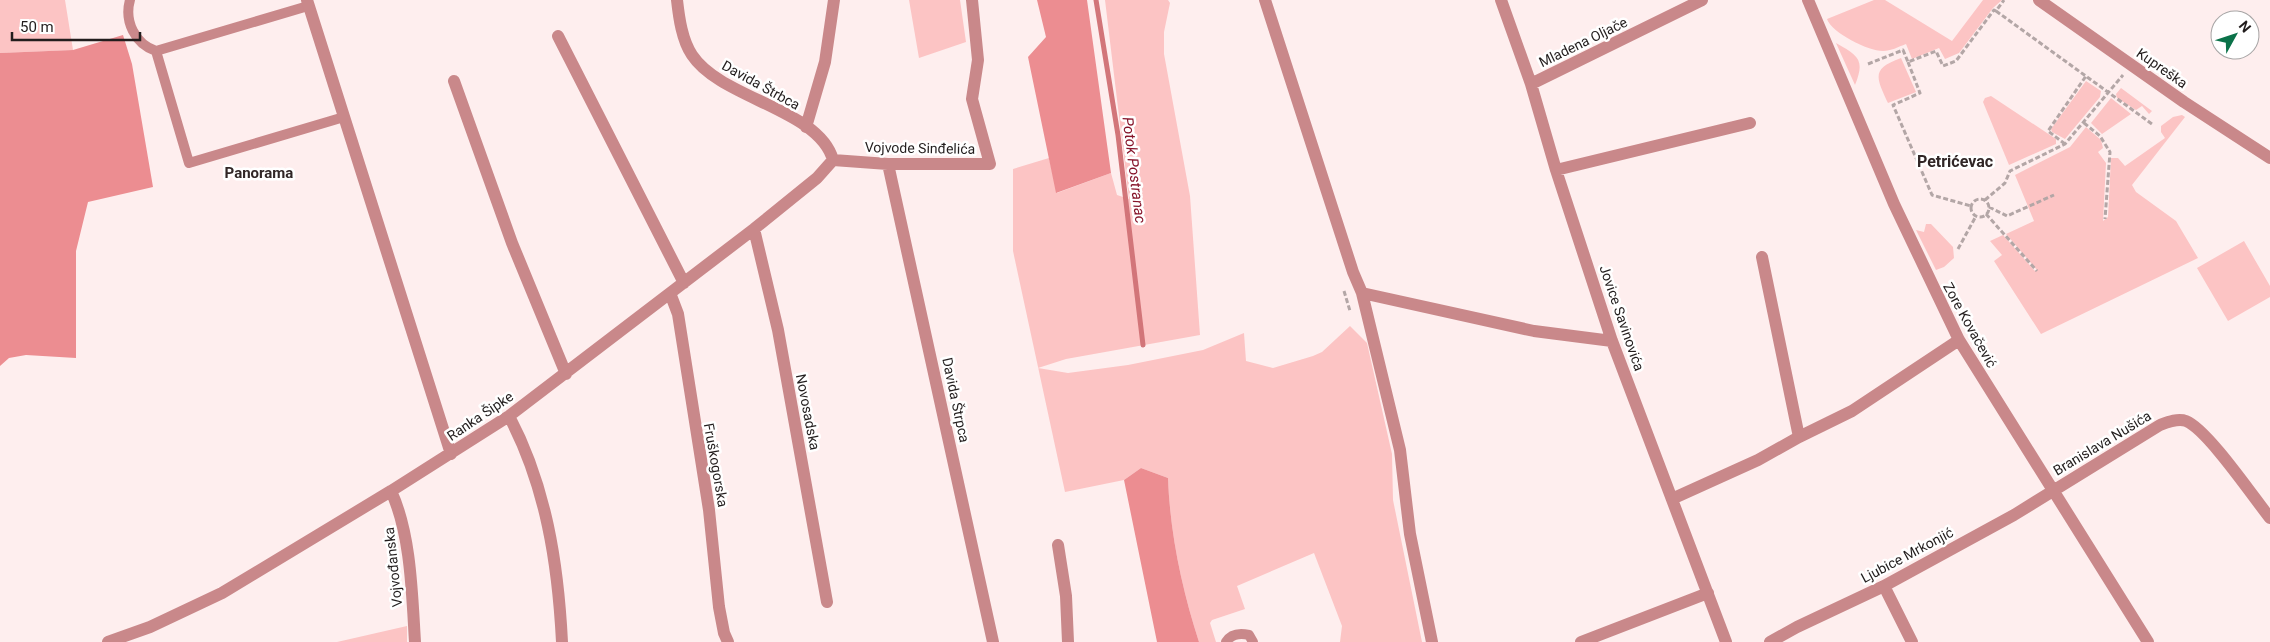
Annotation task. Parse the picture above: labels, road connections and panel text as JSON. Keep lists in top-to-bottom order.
{
  "streets": {
    "street": [
      "Mladena Oljače",
      "Kupreška",
      "Davida Štrbca",
      "Vojvode Sinđelića",
      "Jovice Savinovića",
      "Zore Kovačević",
      "Davida Štrpca",
      "Novosadska",
      "Ranka Šipke",
      "Branislava Nušića",
      "Fruškogorska",
      "Ljubice Mrkonjić",
      "Vojvođanska"
    ]
  },
  "crossings": [
    ["Mladena Oljače", "Jovice Savinovića"],
    ["Davida Štrbca", "Vojvode Sinđelića"],
    ["Davida Štrbca", "Ranka Šipke"],
    ["Vojvode Sinđelića", "Davida Štrpca"],
    ["Vojvode Sinđelića", "Ranka Šipke"],
    ["Zore Kovačević", "Branislava Nušića"],
    ["Zore Kovačević", "Ljubice Mrkonjić"],
    ["Novosadska", "Ranka Šipke"],
    ["Ranka Šipke", "Fruškogorska"],
    ["Ranka Šipke", "Vojvođanska"],
    ["Branislava Nušića", "Ljubice Mrkonjić"]
  ],
  "districts": ["Petrićevac", "Panorama"],
  "water": ["Potok Postranac"],
  "scale_bar": "50 m",
  "north": "top right"
}
